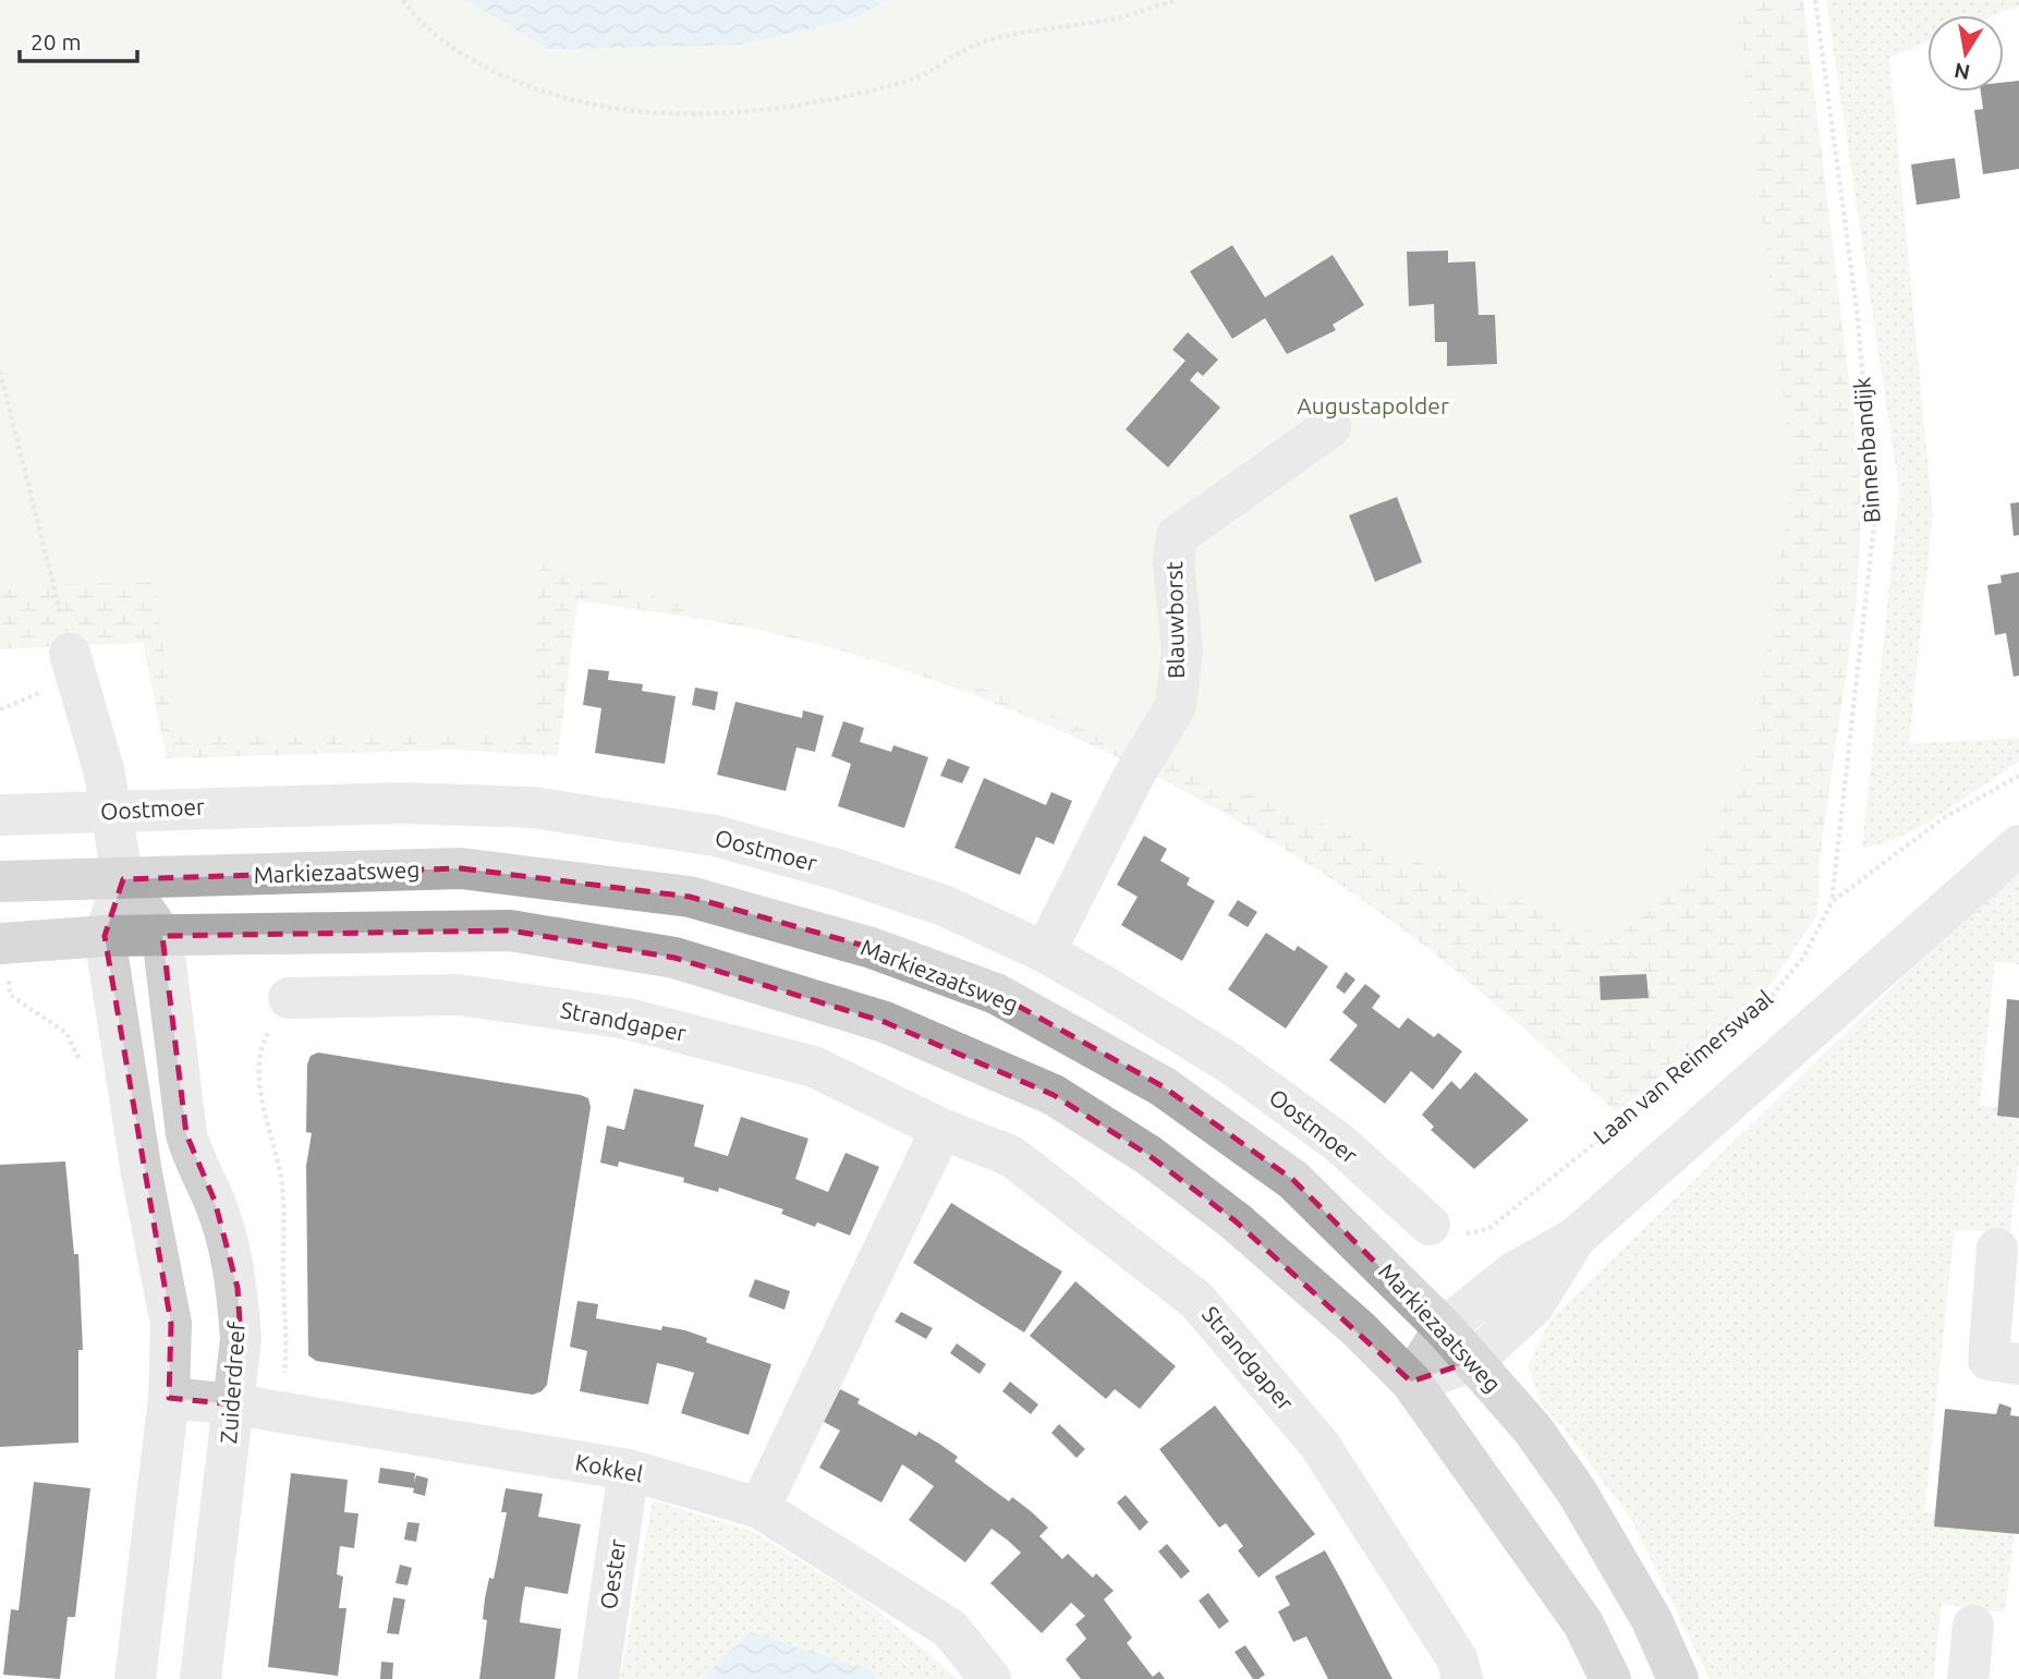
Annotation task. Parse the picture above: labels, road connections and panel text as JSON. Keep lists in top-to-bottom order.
{
  "streets": {
    "main road": ["Markiezaatsweg"],
    "street": [
      "Blauwborst",
      "Oostmoer",
      "Strandgaper",
      "Zuiderdreef",
      "Kokkel",
      "Oester"
    ],
    "path": ["Binnenbandijk", "Laan van Reimerswaal"]
  },
  "crossings": [
    ["Binnenbandijk", "Laan van Reimerswaal"],
    ["Blauwborst", "Oostmoer"],
    ["Oostmoer", "Laan van Reimerswaal"],
    ["Oostmoer", "Zuiderdreef"],
    ["Markiezaatsweg", "Zuiderdreef"],
    ["Strandgaper", "Zuiderdreef"],
    ["Zuiderdreef", "Kokkel"],
    ["Kokkel", "Oester"]
  ],
  "parks": ["Augustapolder"],
  "scale_bar": "20 m",
  "north": "bottom"
}
